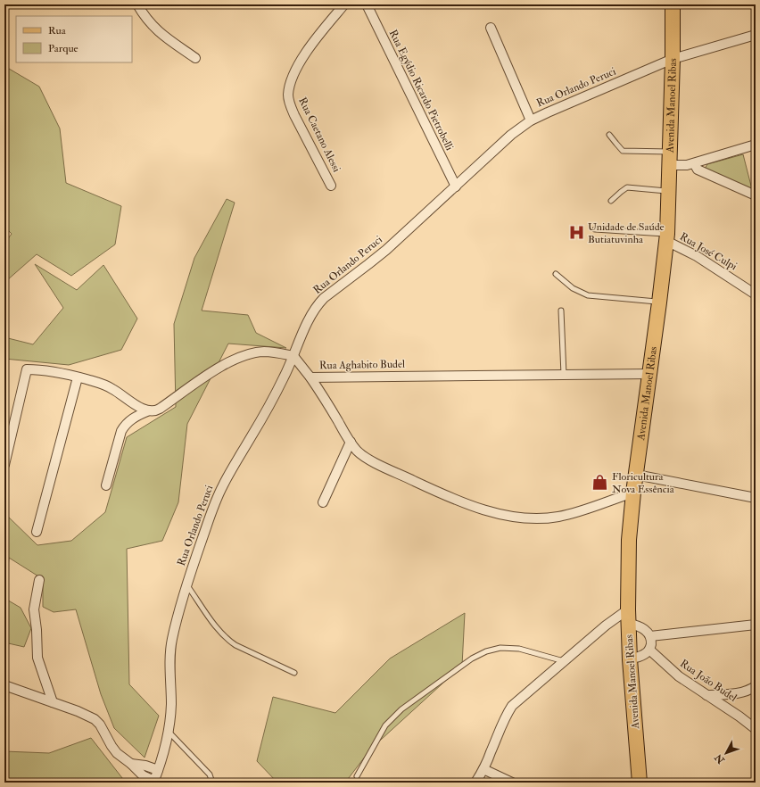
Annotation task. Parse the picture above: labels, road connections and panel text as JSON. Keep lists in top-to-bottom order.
{
  "streets": {
    "main road": ["Avenida Manoel Ribas"],
    "street": [
      "Rua Orlando Peruci",
      "Rua Egýdio Ricardo Pietrobelli",
      "Rua Caetano Alessi",
      "Rua José Culpi",
      "Rua Aghabito Budel",
      "Rua João Budel"
    ]
  },
  "crossings": [
    ["Rua Orlando Peruci", "Rua Egýdio Ricardo Pietrobelli"],
    ["Rua Orlando Peruci", "Avenida Manoel Ribas"],
    ["Rua Orlando Peruci", "Rua Aghabito Budel"],
    ["Avenida Manoel Ribas", "Rua José Culpi"],
    ["Avenida Manoel Ribas", "Rua Aghabito Budel"]
  ],
  "places": {
    "hospital": ["Unidade de Saúde Butiatuvinha"],
    "shop": ["Floricultura Nova Essência"]
  },
  "legend": ["Rua", "Parque"],
  "north": "bottom left"
}
